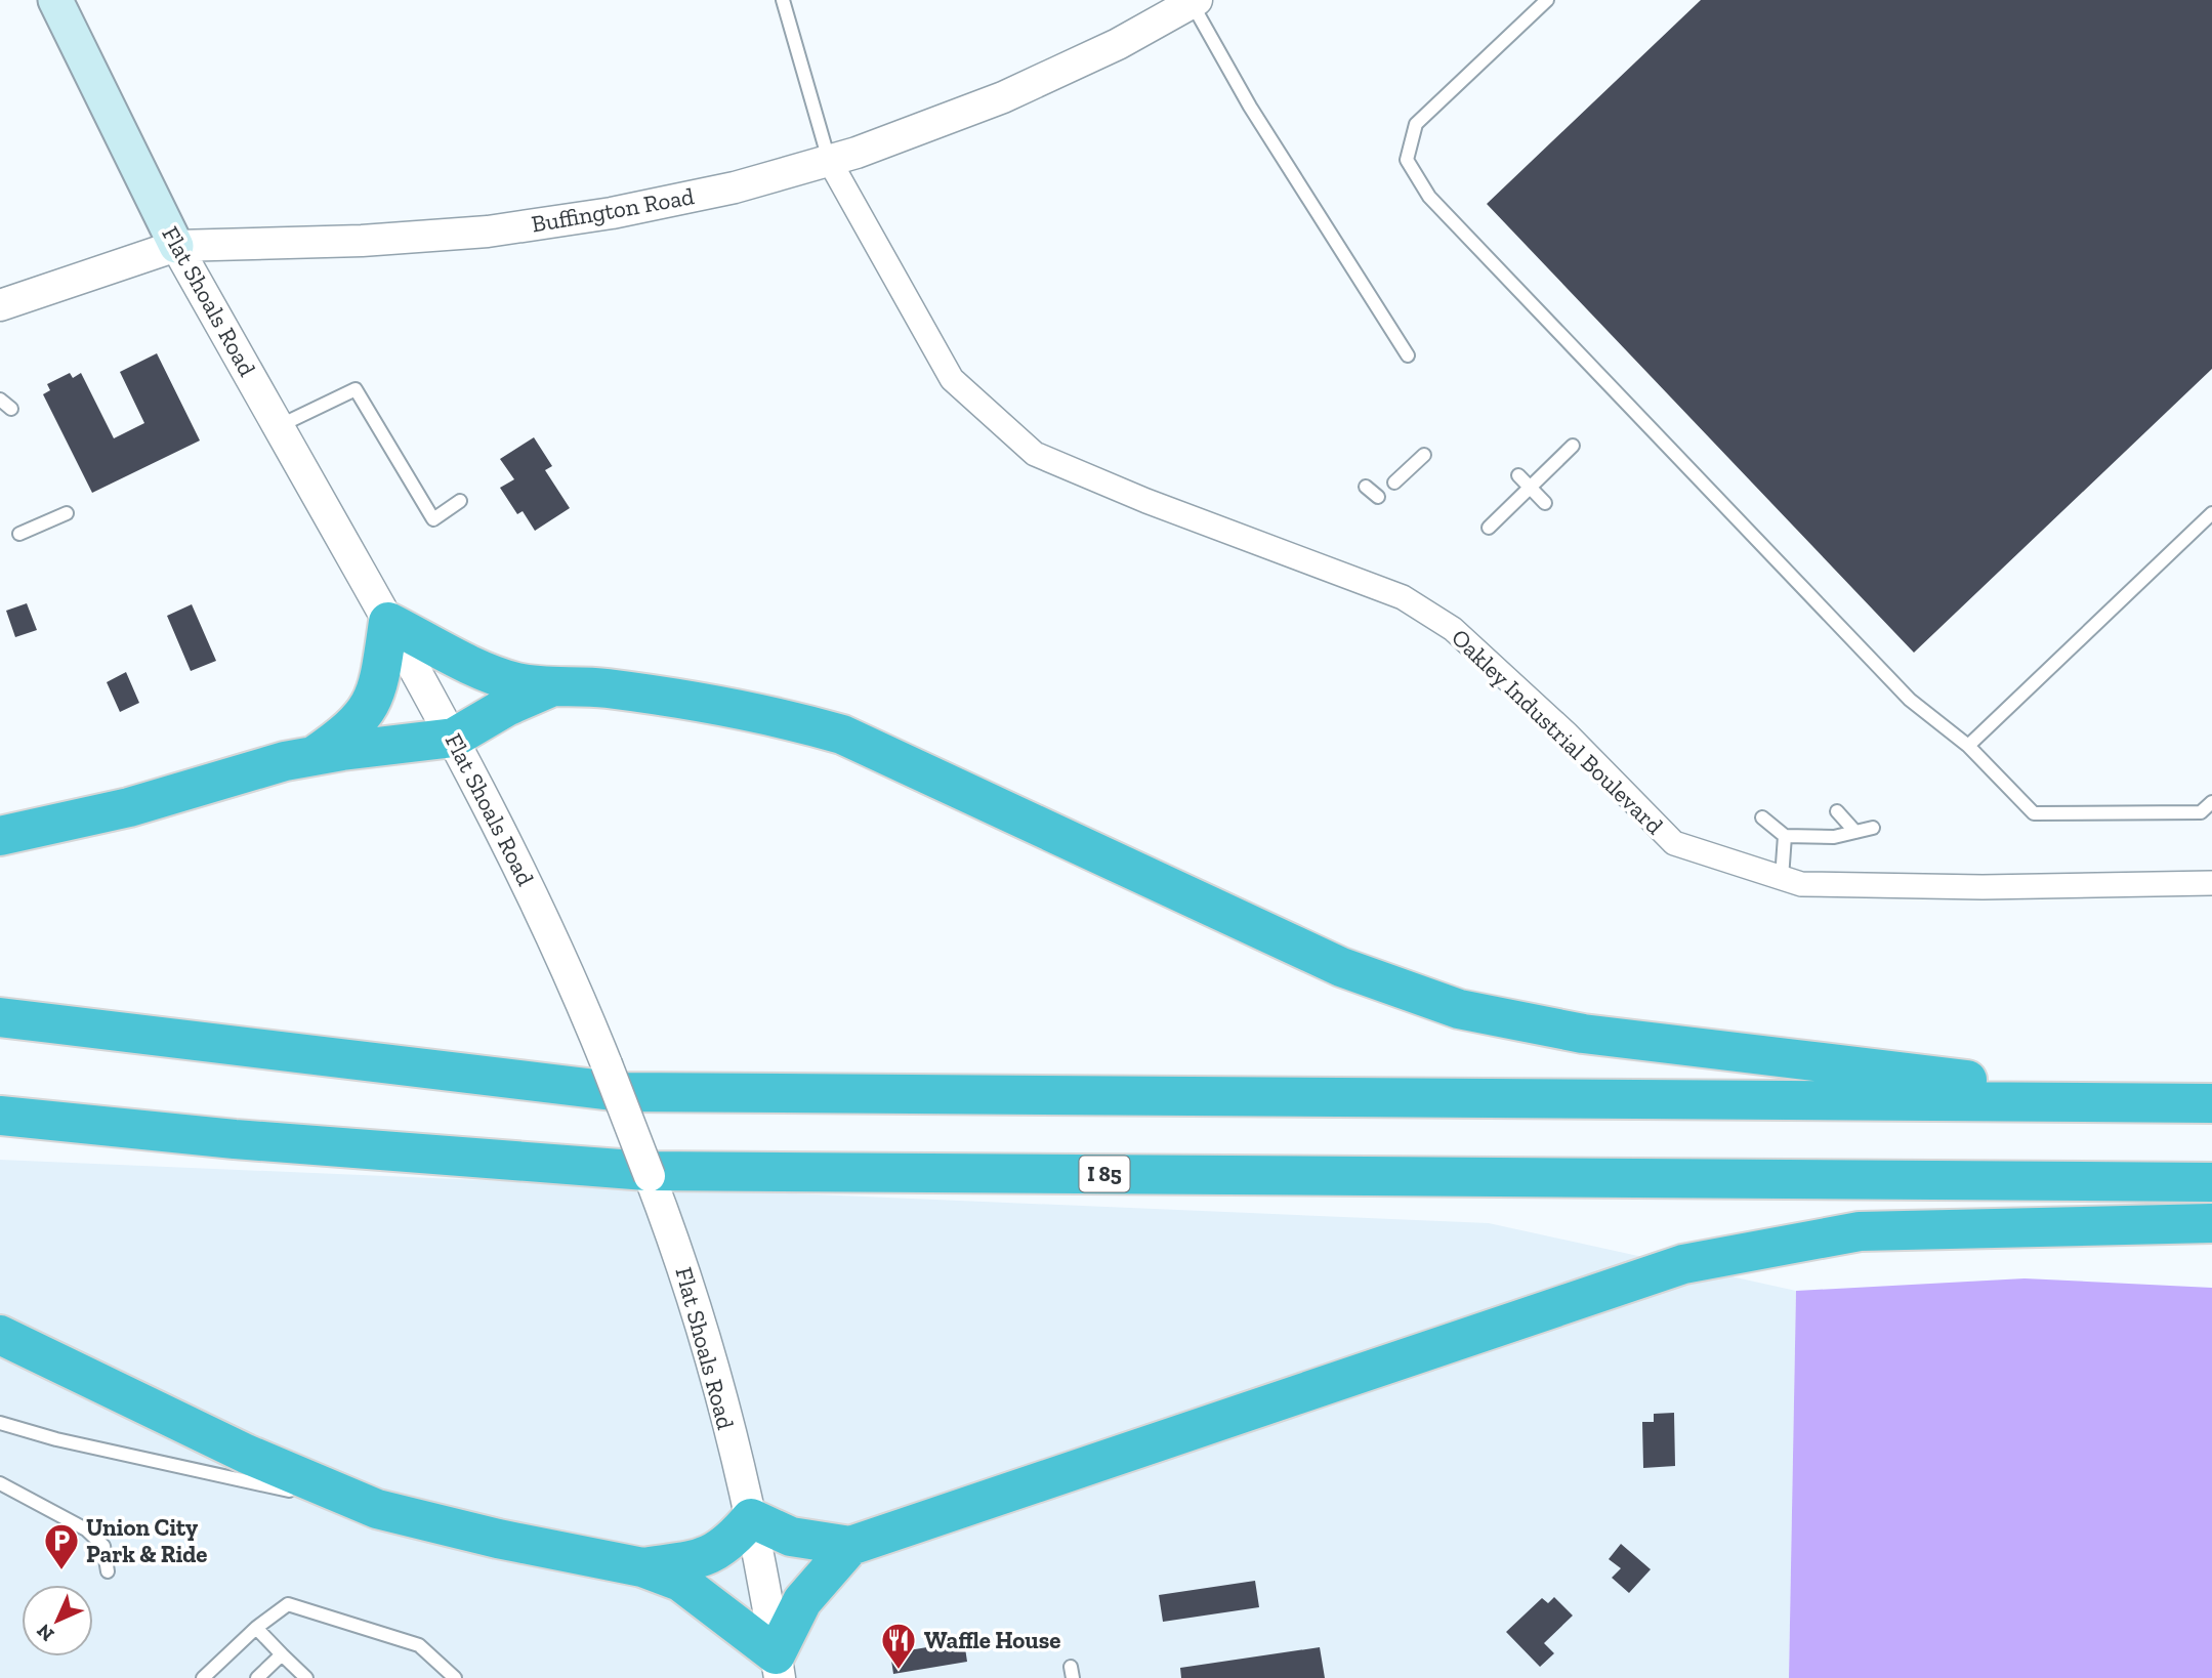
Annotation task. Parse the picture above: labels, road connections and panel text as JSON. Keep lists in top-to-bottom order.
{
  "streets": {
    "highway": ["I 85"],
    "main road": ["Flat Shoals Road"],
    "street": ["Buffington Road", "Oakley Industrial Boulevard"]
  },
  "crossings": [
    ["Buffington Road", "Flat Shoals Road"],
    ["Buffington Road", "Oakley Industrial Boulevard"]
  ],
  "places": {
    "parking": ["Union City Park & Ride"],
    "restaurant": ["Waffle House"]
  },
  "north": "bottom left"
}
